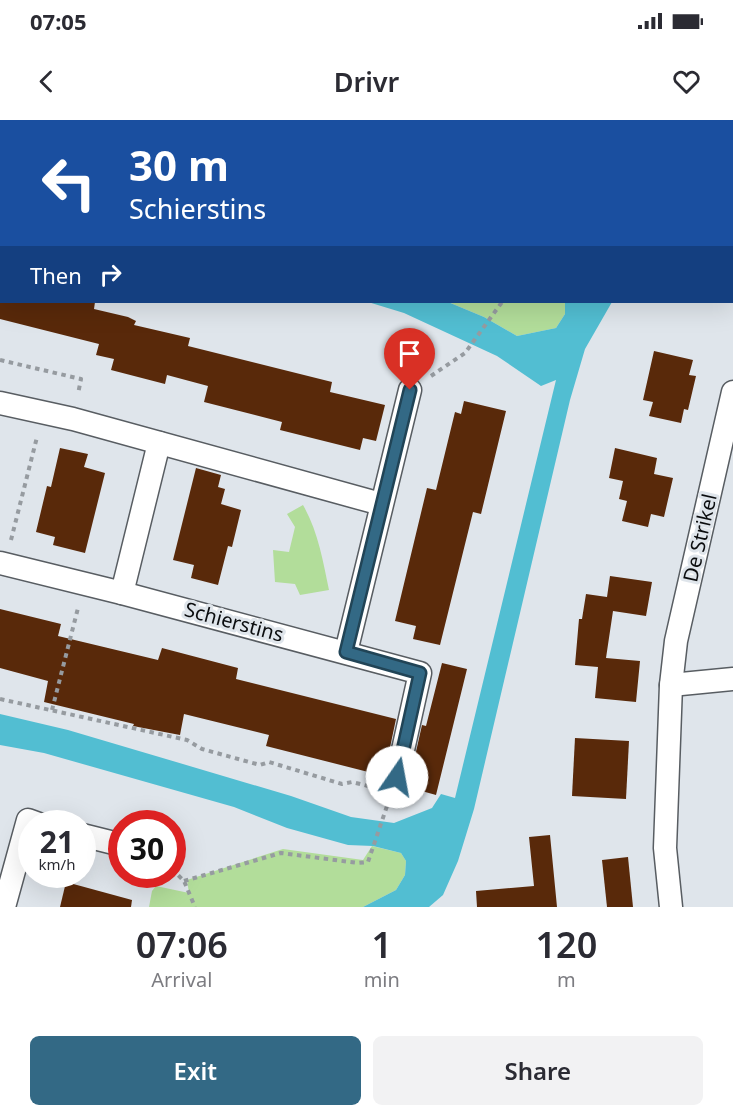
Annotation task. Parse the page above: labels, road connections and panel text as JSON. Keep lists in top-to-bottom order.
{
  "streets": {
    "street": ["De Strikel", "Schierstins"]
  },
  "page": {
    "status": "07:05",
    "header": "Drivr",
    "turn": ["30 m", "Schierstins"],
    "then": "Then",
    "speed": "21 km/h",
    "limit": "30",
    "eta": [
      "07:06",
      "Arrival",
      "1",
      "min",
      "120",
      "m"
    ],
    "buttons": ["Exit", "Share"]
  }
}
